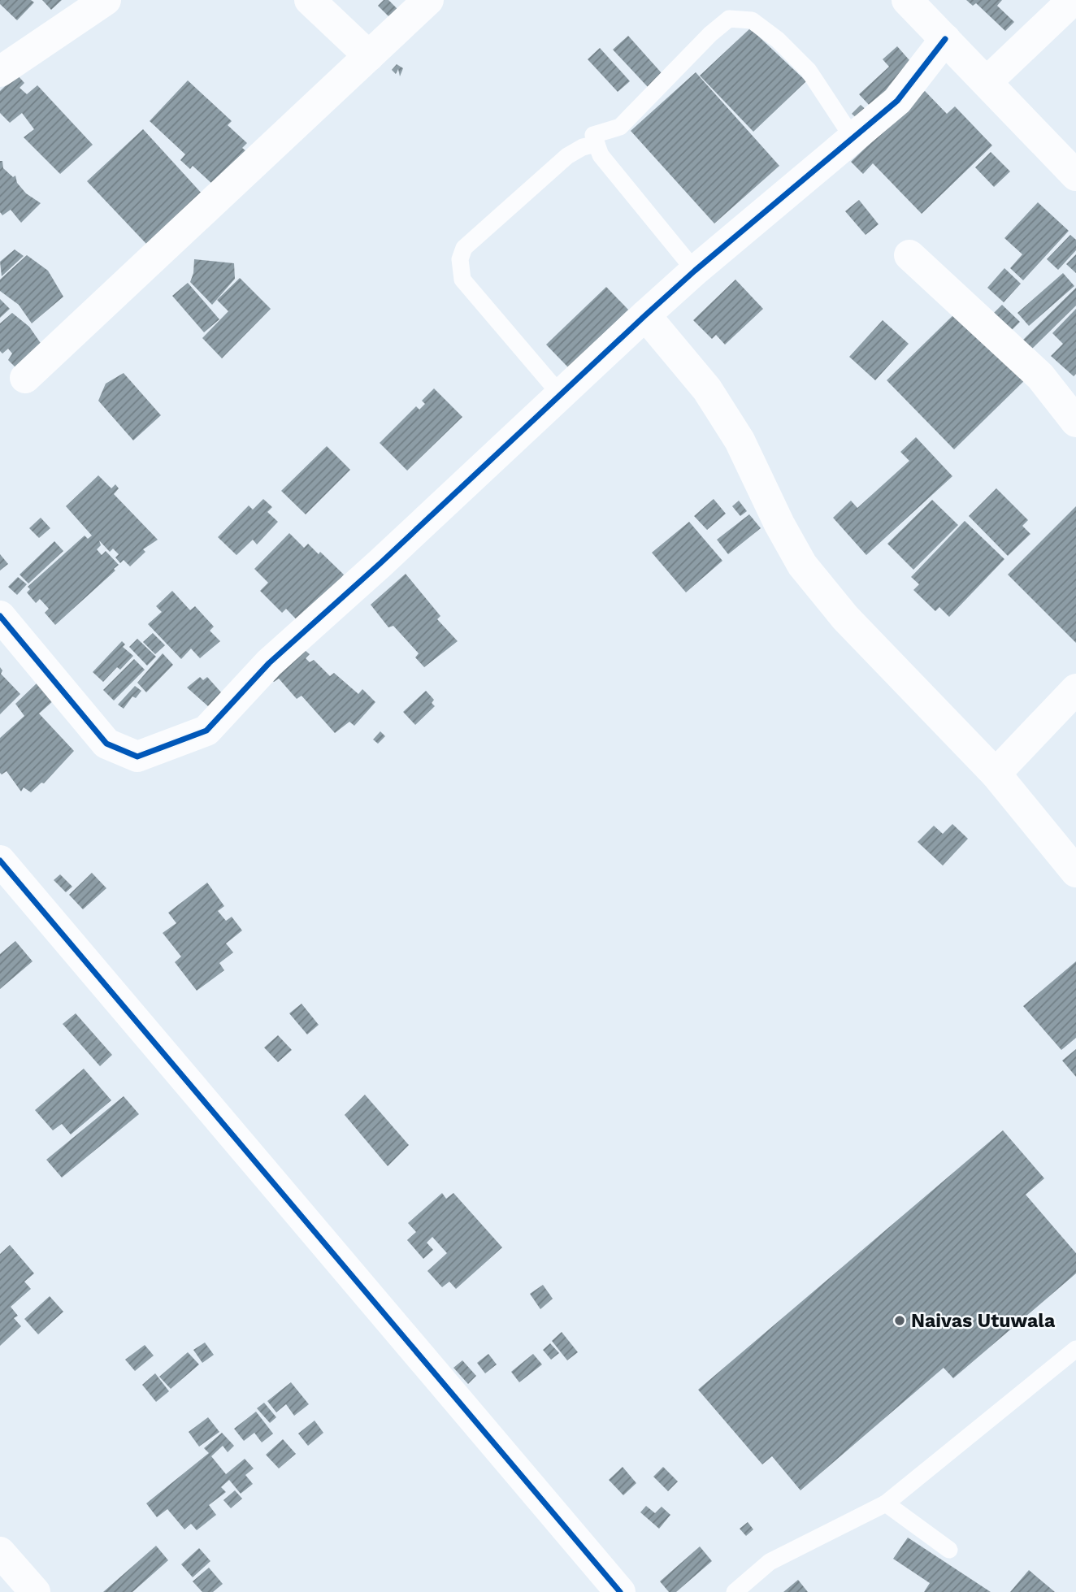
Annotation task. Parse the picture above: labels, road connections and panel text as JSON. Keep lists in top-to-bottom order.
{
  "places": ["Naivas Utuwala"]
}
